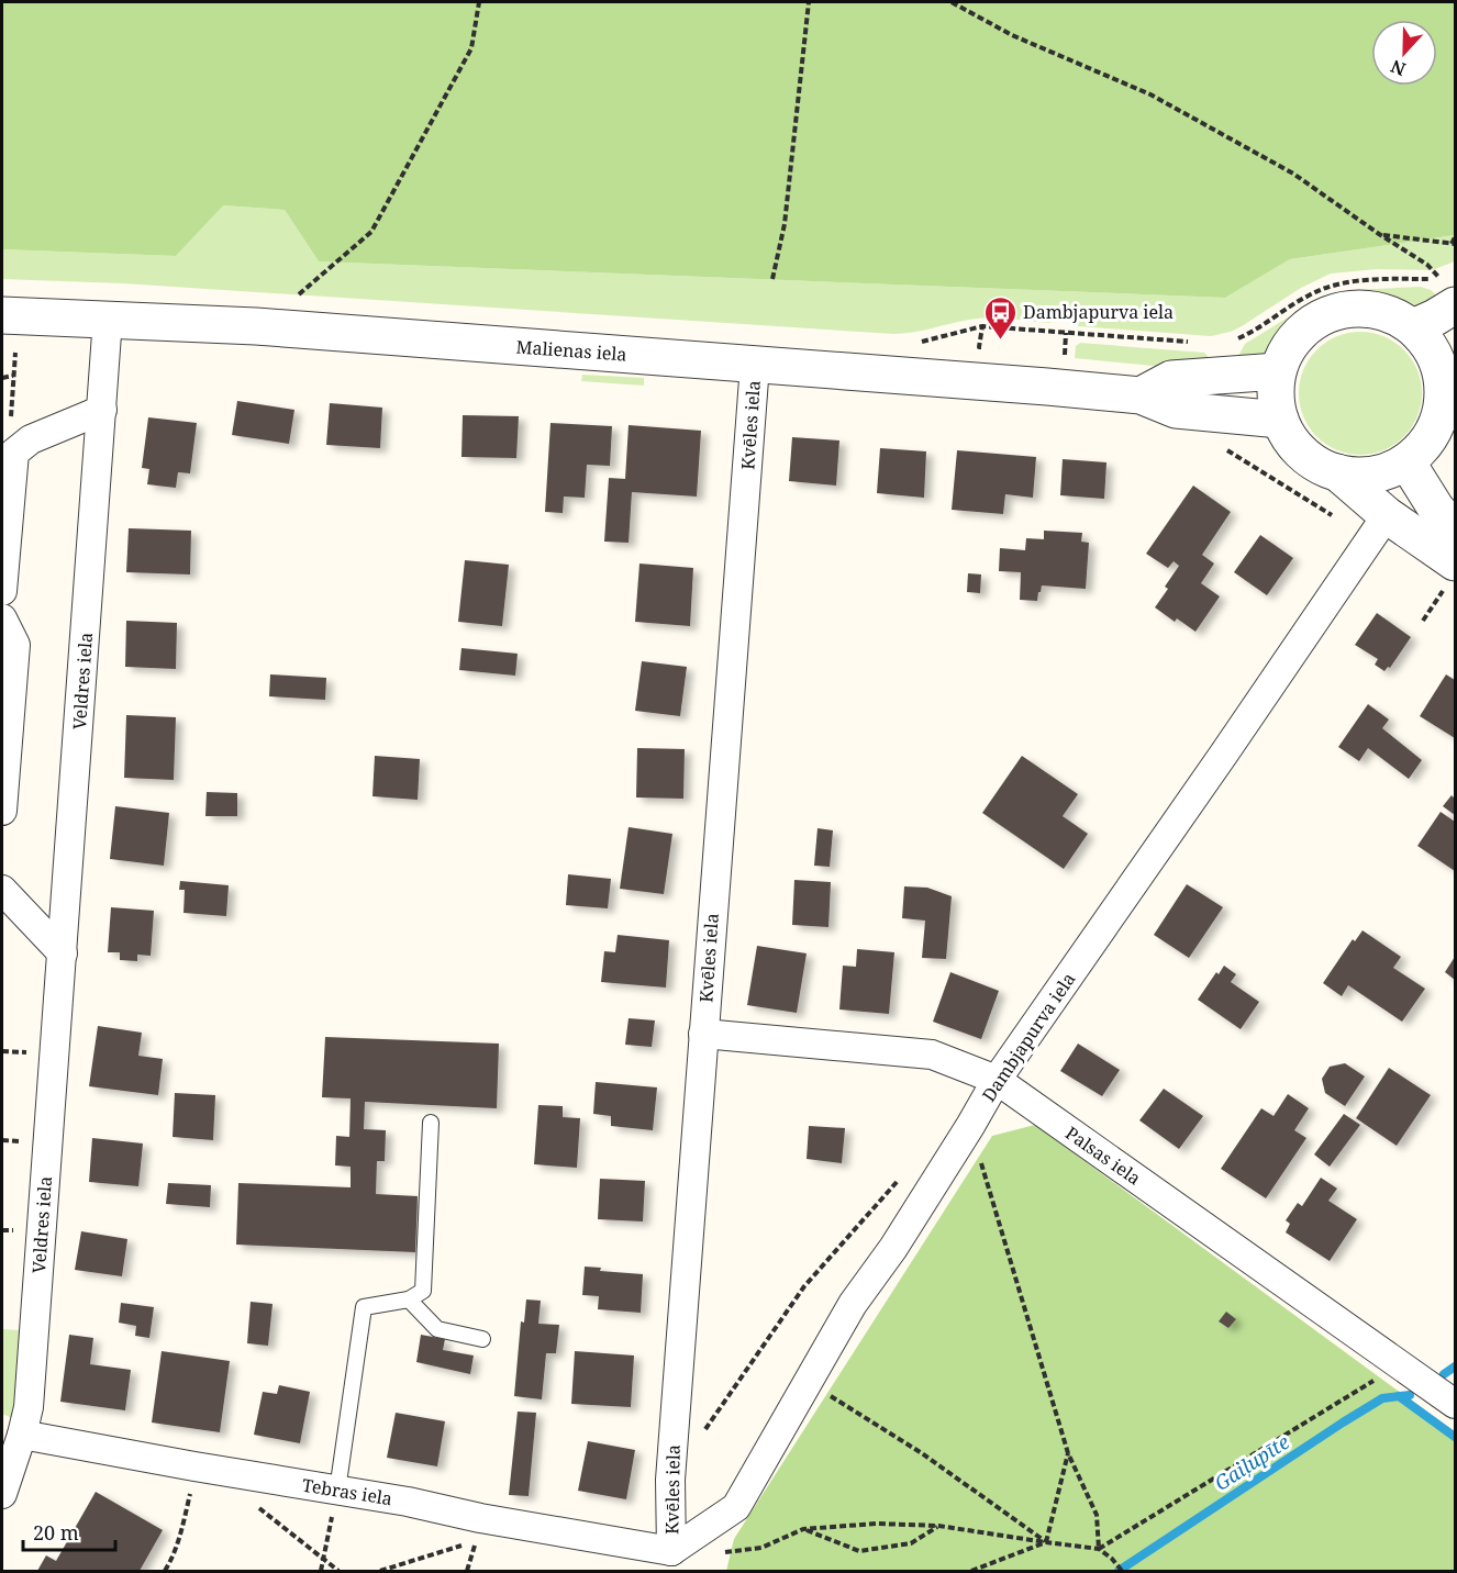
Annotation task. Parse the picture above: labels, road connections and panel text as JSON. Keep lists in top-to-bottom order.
{
  "streets": {
    "street": [
      "Malienas iela",
      "Kvēles iela",
      "Veldres iela",
      "Dambjapurva iela",
      "Palsas iela",
      "Tebras iela"
    ]
  },
  "crossings": [
    ["Malienas iela", "Kvēles iela"],
    ["Malienas iela", "Veldres iela"],
    ["Kvēles iela", "Dambjapurva iela"],
    ["Kvēles iela", "Palsas iela"],
    ["Kvēles iela", "Tebras iela"],
    ["Veldres iela", "Tebras iela"],
    ["Dambjapurva iela", "Palsas iela"],
    ["Dambjapurva iela", "Tebras iela"]
  ],
  "water": ["Gaiļupīte"],
  "places": {
    "bus stop": ["Dambjapurva iela"]
  },
  "scale_bar": "20 m",
  "north": "bottom"
}
